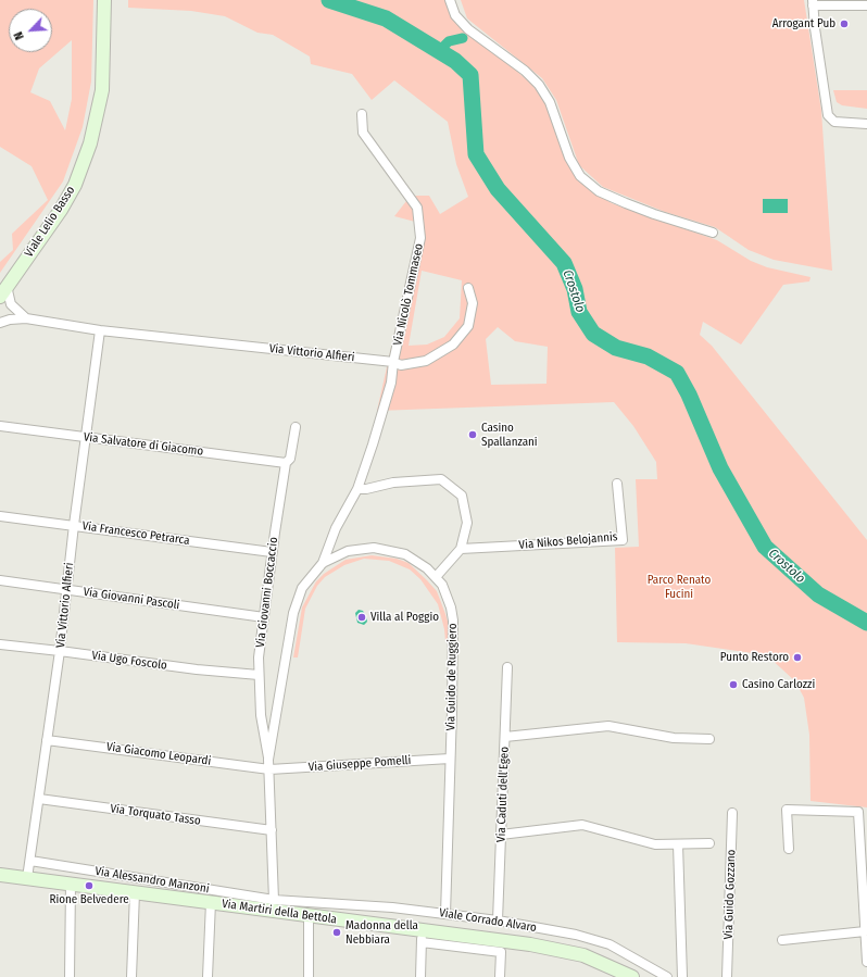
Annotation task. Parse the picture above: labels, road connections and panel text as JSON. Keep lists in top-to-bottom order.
{
  "streets": {
    "main road": ["Viale Lelio Basso", "Via Martiri della Bettola"],
    "street": [
      "Via Nicolò Tommaseo",
      "Via Vittorio Alfieri",
      "Via Salvatore di Giacomo",
      "Via Francesco Petrarca",
      "Via Nikos Belojannis",
      "Via Giovanni Boccaccio",
      "Via Giovanni Pascoli",
      "Via Ugo Foscolo",
      "Via Guido de Ruggiero",
      "Via Giacomo Leopardi",
      "Via Giuseppe Pomelli",
      "Via Caduti dell'Egeo",
      "Via Torquato Tasso",
      "Via Alessandro Manzoni",
      "Via Guido Gozzano",
      "Viale Corrado Alvaro"
    ]
  },
  "crossings": [
    ["Via Nicolò Tommaseo", "Via Vittorio Alfieri"],
    ["Via Nicolò Tommaseo", "Via Guido de Ruggiero"],
    ["Via Vittorio Alfieri", "Via Salvatore di Giacomo"],
    ["Via Vittorio Alfieri", "Via Francesco Petrarca"],
    ["Via Vittorio Alfieri", "Via Giovanni Pascoli"],
    ["Via Vittorio Alfieri", "Via Ugo Foscolo"],
    ["Via Vittorio Alfieri", "Via Giacomo Leopardi"],
    ["Via Vittorio Alfieri", "Via Torquato Tasso"],
    ["Via Vittorio Alfieri", "Via Alessandro Manzoni"],
    ["Via Vittorio Alfieri", "Via Martiri della Bettola"],
    ["Via Salvatore di Giacomo", "Via Giovanni Boccaccio"],
    ["Via Francesco Petrarca", "Via Giovanni Boccaccio"],
    ["Via Giovanni Boccaccio", "Via Giovanni Pascoli"],
    ["Via Giovanni Boccaccio", "Via Ugo Foscolo"],
    ["Via Giovanni Boccaccio", "Via Guido de Ruggiero"],
    ["Via Guido de Ruggiero", "Via Giacomo Leopardi"],
    ["Via Guido de Ruggiero", "Via Giuseppe Pomelli"],
    ["Via Guido de Ruggiero", "Viale Corrado Alvaro"],
    ["Via Giacomo Leopardi", "Via Giuseppe Pomelli"],
    ["Via Caduti dell'Egeo", "Viale Corrado Alvaro"],
    ["Via Alessandro Manzoni", "Viale Corrado Alvaro"]
  ],
  "water": ["Crostolo"],
  "parks": ["Parco Renato Fucini"],
  "places": [
    "Arrogant Pub",
    "Casino Spallanzani",
    "Villa al Poggio",
    "Punto Restoro",
    "Casino Carlozzi",
    "Rione Belvedere",
    "Madonna della Nebbiara"
  ],
  "north": "bottom left"
}
